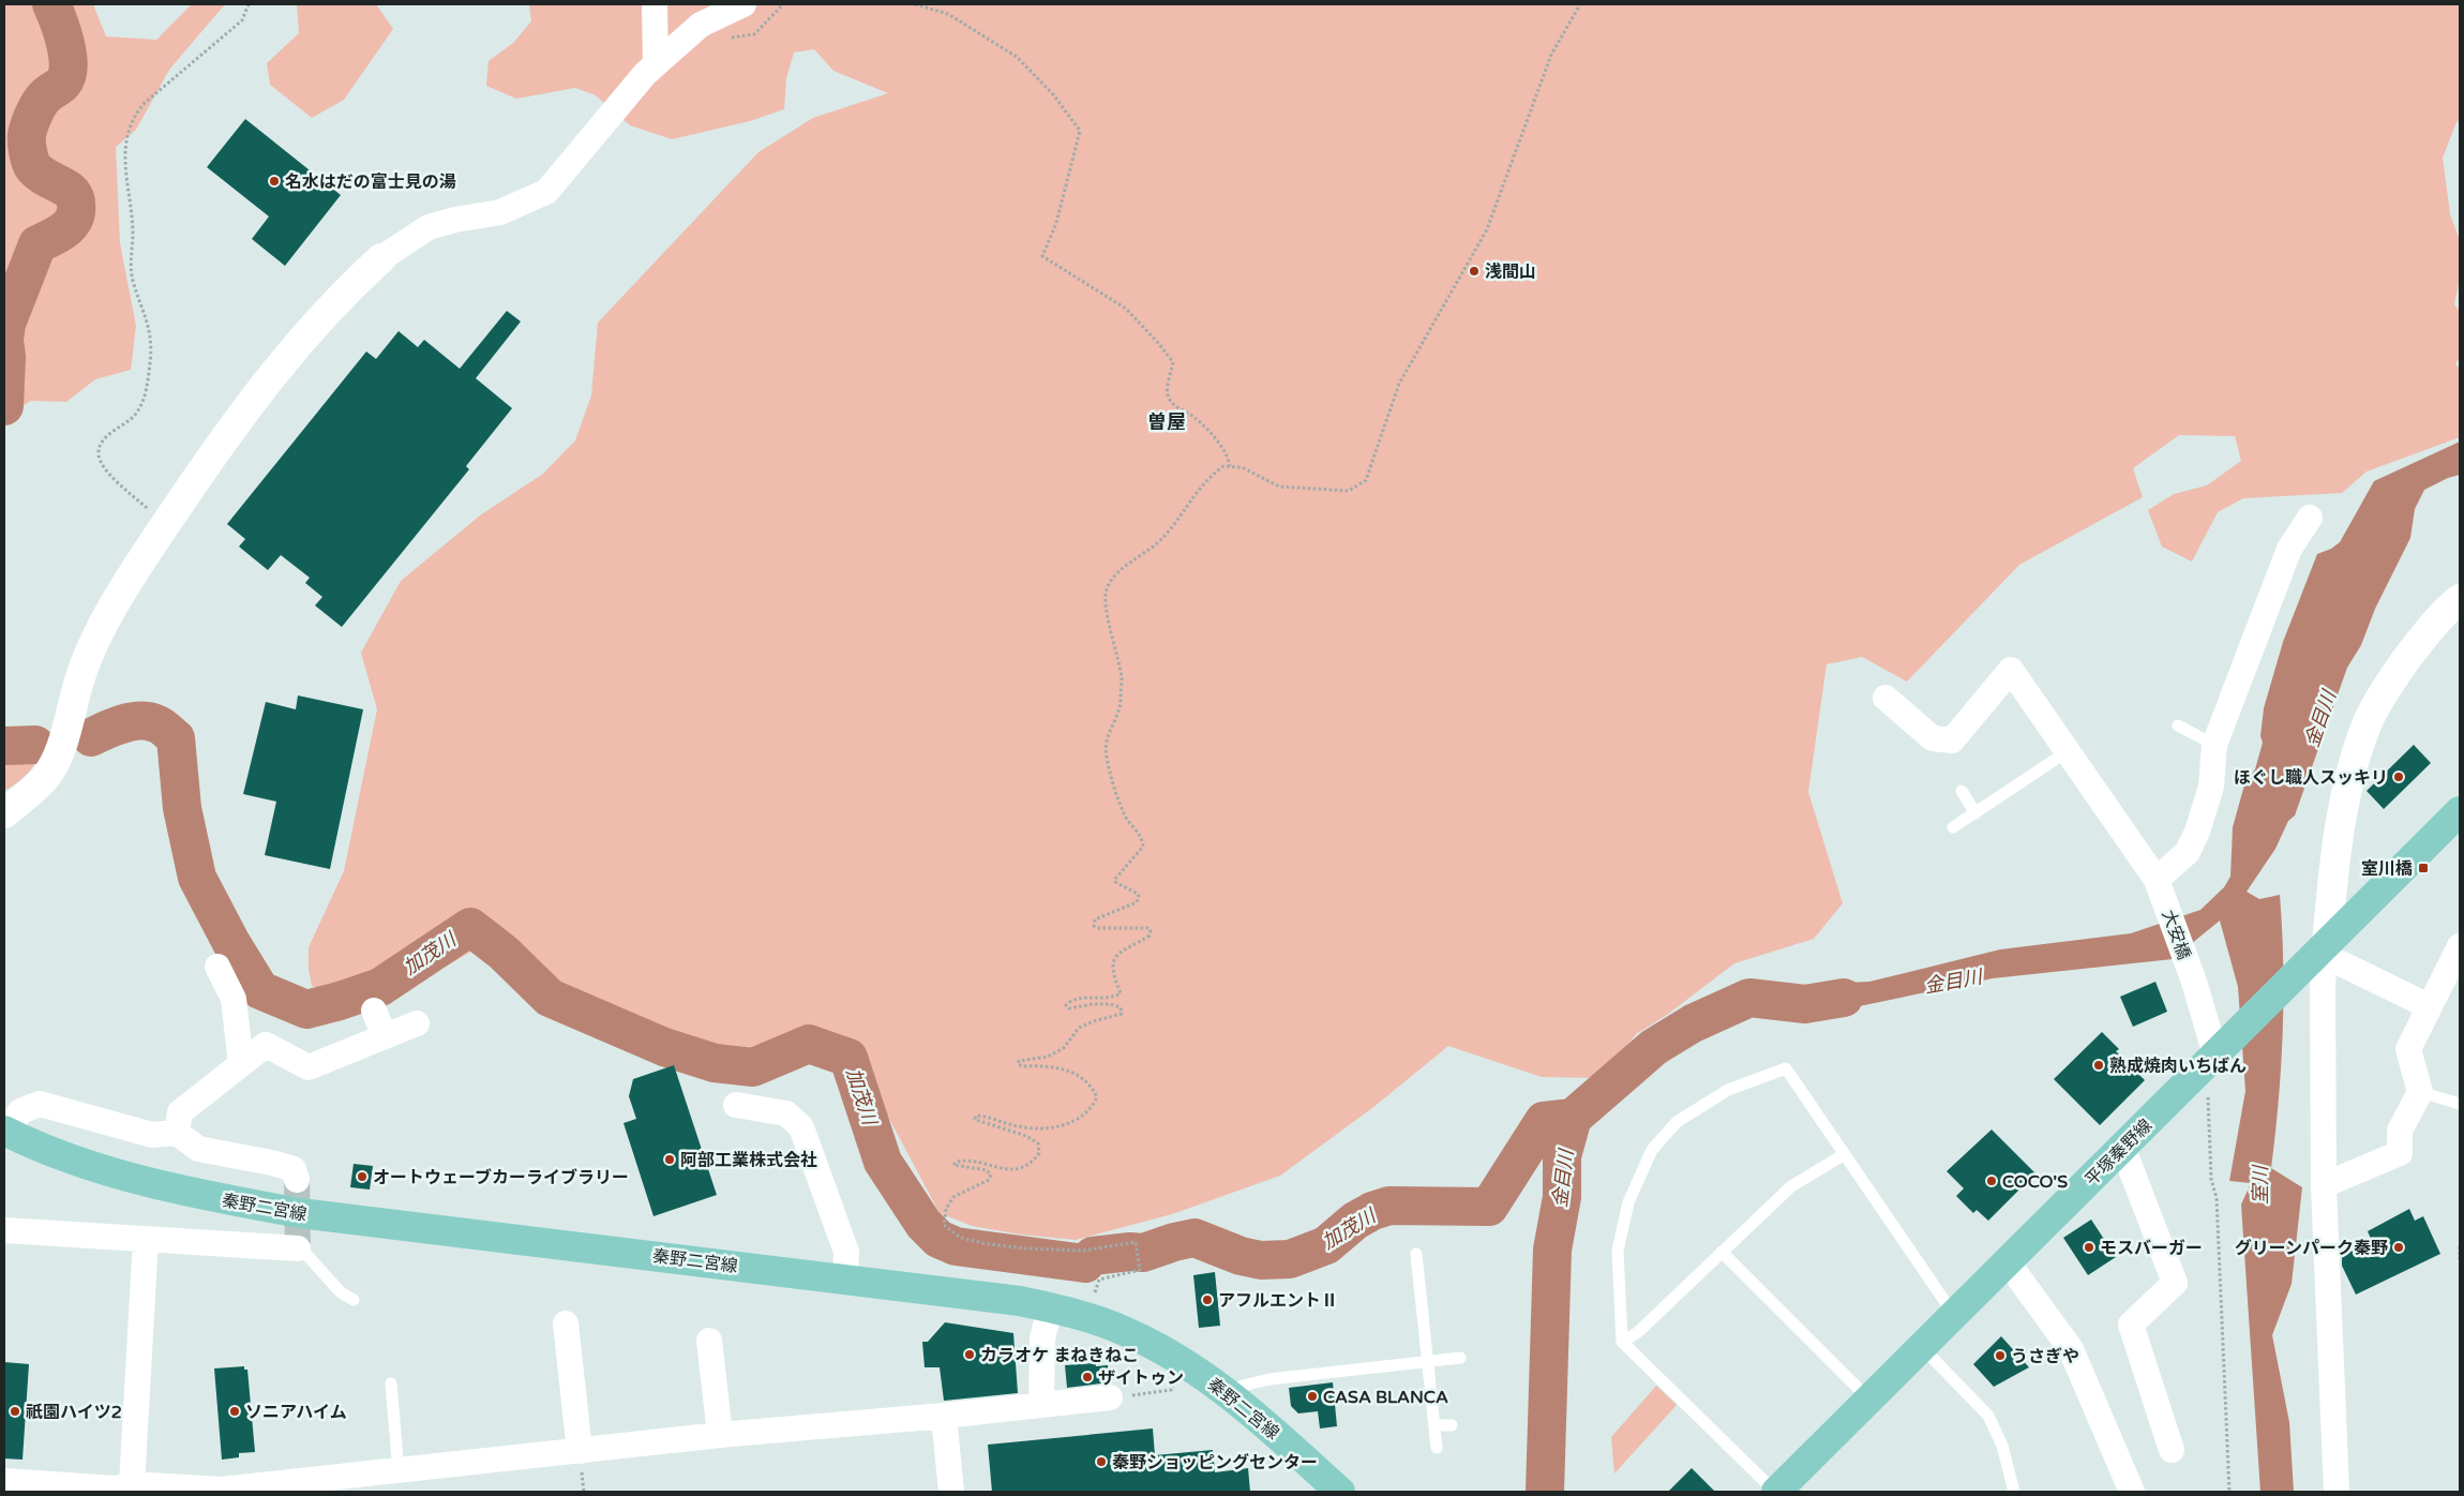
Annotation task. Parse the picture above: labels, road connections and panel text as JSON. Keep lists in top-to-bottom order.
{
  "streets": {
    "main road": ["平塚秦野線", "秦野二宮線"],
    "street": ["大安橋"]
  },
  "crossings": [
    ["大安橋", "平塚秦野線"]
  ],
  "districts": ["曽屋"],
  "water": ["金目川", "加茂川", "室川"],
  "places": {
    "other": [
      "名水はだの富士見の湯",
      "浅間山",
      "ほぐし職人スッキリ",
      "熟成焼肉いちばん",
      "阿部工業株式会社",
      "オートウェーブカーライブラリー",
      "COCO'S",
      "モスバーガー",
      "グリーンパーク秦野",
      "アフルエントⅡ",
      "カラオケ まねきねこ",
      "うさぎや",
      "ザイトゥン",
      "CASA BLANCA",
      "祇園ハイツ2",
      "ソニアハイム",
      "秦野ショッピングセンター"
    ],
    "transit": ["室川橋"]
  }
}
